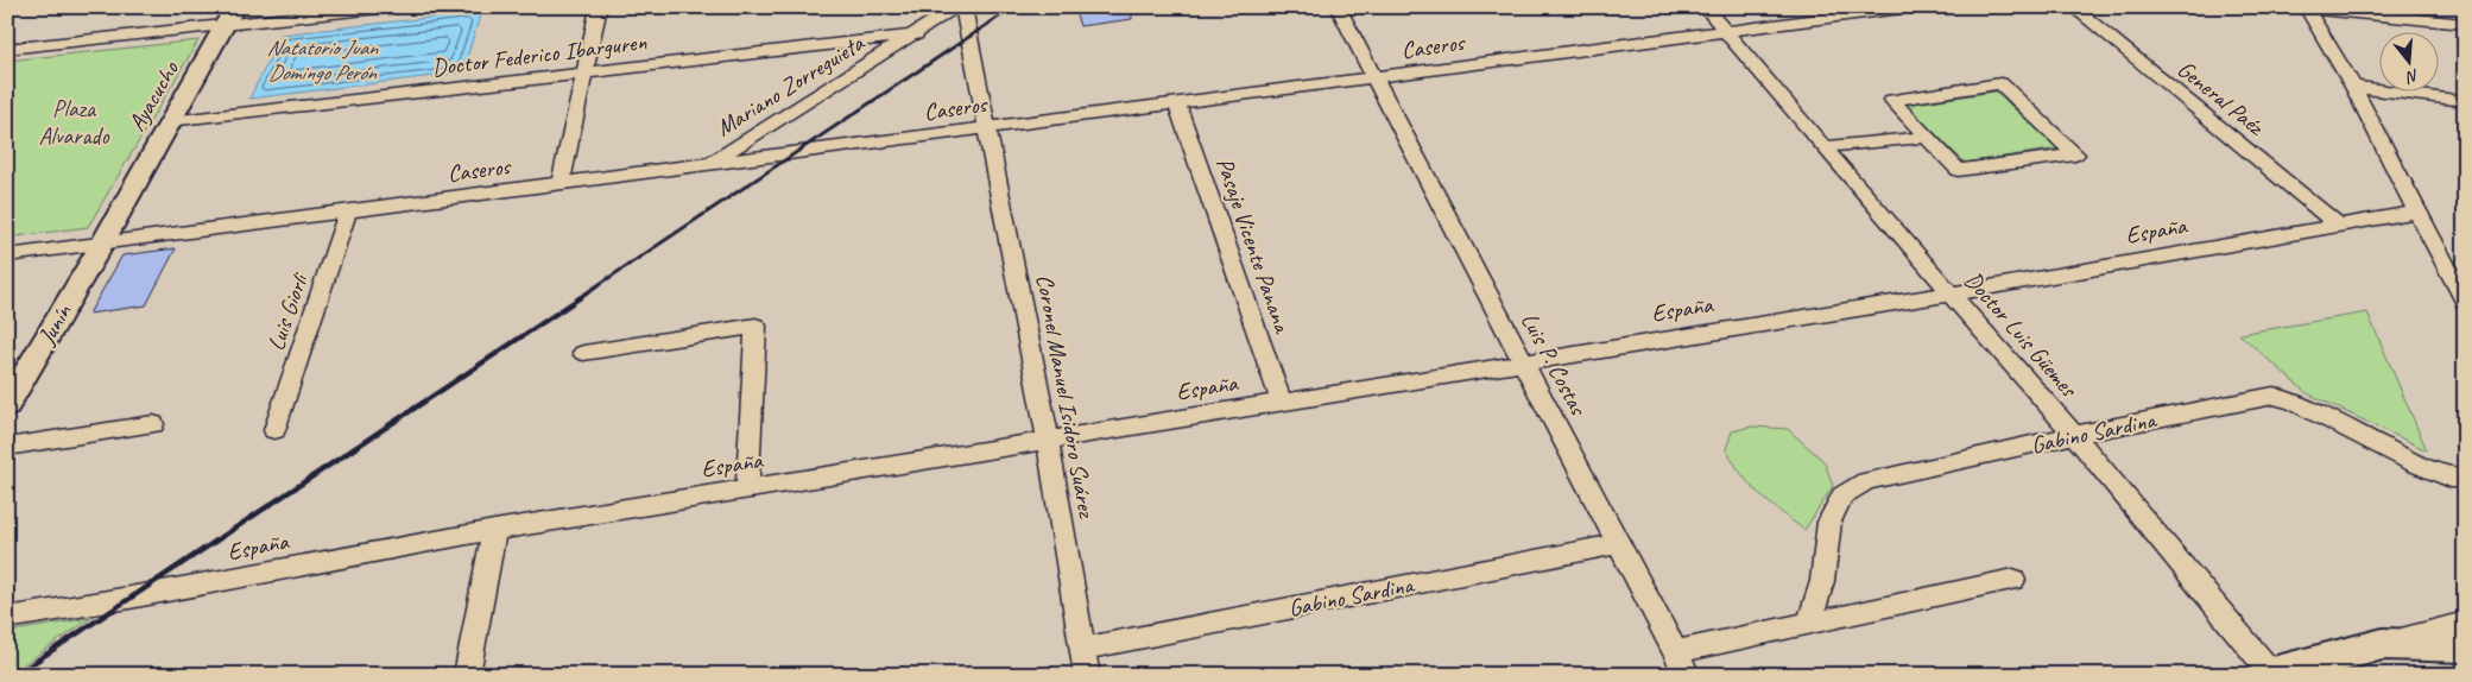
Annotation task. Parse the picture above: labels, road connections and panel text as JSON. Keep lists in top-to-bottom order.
{
  "streets": {
    "street": [
      "Caseros",
      "Doctor Federico Ibarguren",
      "Mariano Zorreguieta",
      "Ayacucho",
      "General Paéz",
      "España",
      "Pasaje Vicente Panana",
      "Luis Giorli",
      "Junín",
      "Doctor Luis Güemes",
      "Luis P. Costas",
      "Coronel Manuel Isidoro Suárez",
      "Gabino Sardina"
    ]
  },
  "crossings": [
    ["Caseros", "Mariano Zorreguieta"],
    ["Caseros", "Ayacucho"],
    ["Caseros", "Pasaje Vicente Panana"],
    ["Caseros", "Luis Giorli"],
    ["Caseros", "Junín"],
    ["Caseros", "Doctor Luis Güemes"],
    ["Caseros", "Luis P. Costas"],
    ["Caseros", "Coronel Manuel Isidoro Suárez"],
    ["Doctor Federico Ibarguren", "Mariano Zorreguieta"],
    ["Doctor Federico Ibarguren", "Ayacucho"],
    ["Ayacucho", "Junín"],
    ["General Paéz", "España"],
    ["España", "Pasaje Vicente Panana"],
    ["España", "Doctor Luis Güemes"],
    ["España", "Luis P. Costas"],
    ["España", "Coronel Manuel Isidoro Suárez"],
    ["Doctor Luis Güemes", "Gabino Sardina"],
    ["Luis P. Costas", "Gabino Sardina"],
    ["Coronel Manuel Isidoro Suárez", "Gabino Sardina"]
  ],
  "water": ["Natatorio Juan Domingo Perón"],
  "parks": ["Plaza Alvarado"],
  "north": "bottom"
}
